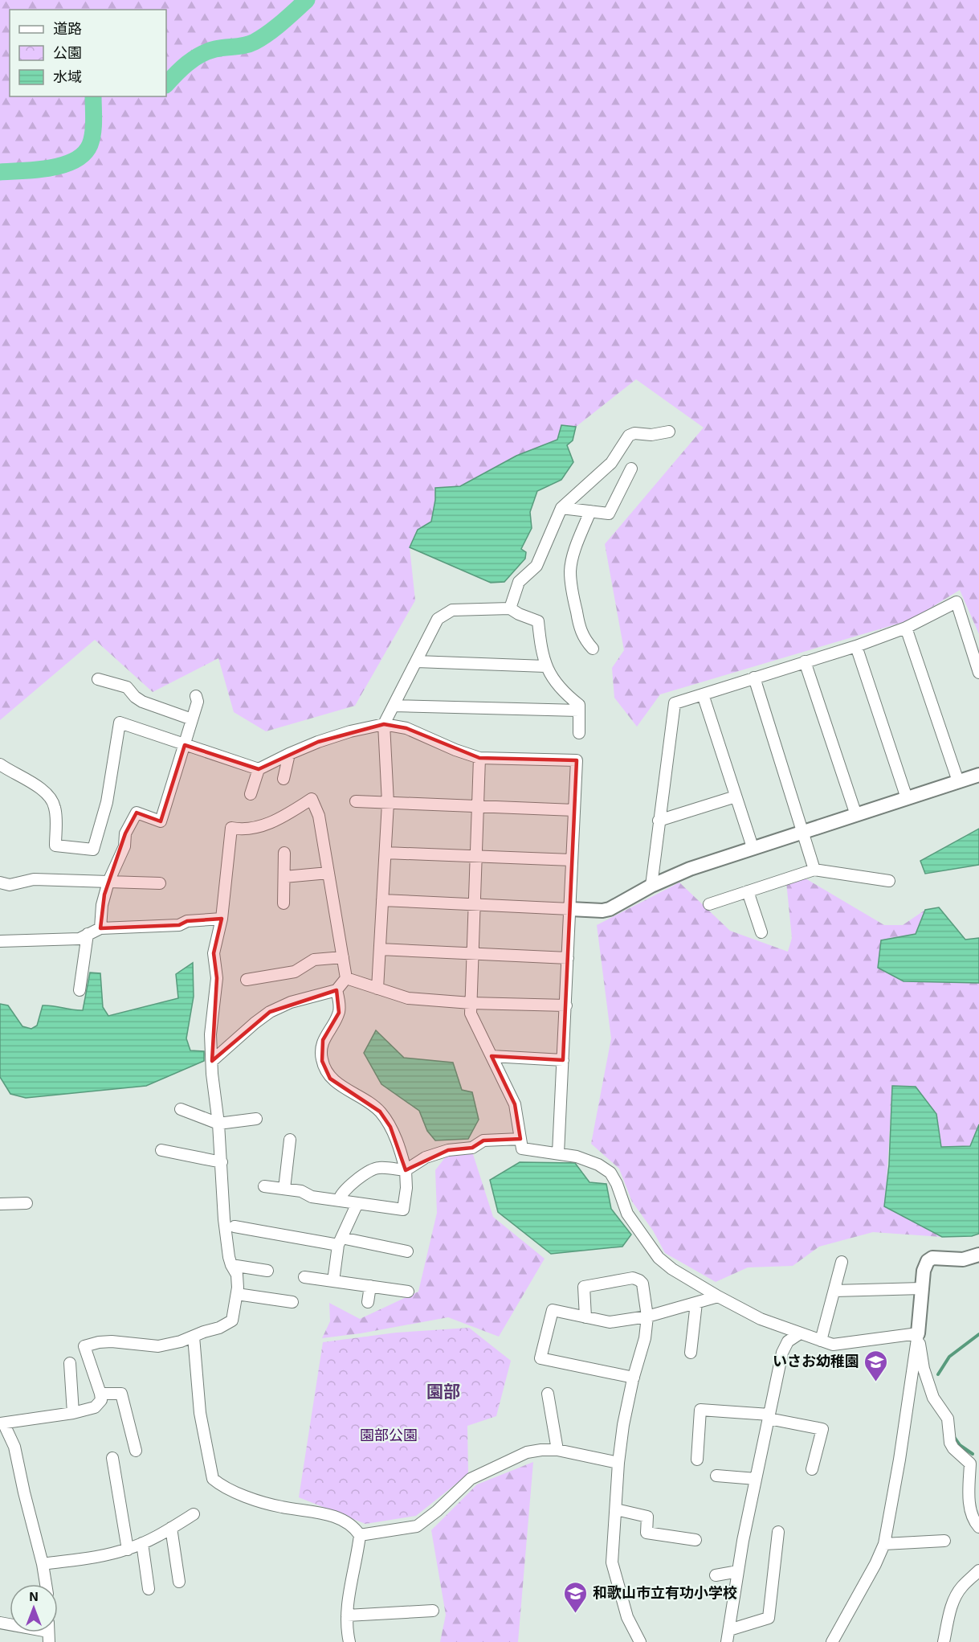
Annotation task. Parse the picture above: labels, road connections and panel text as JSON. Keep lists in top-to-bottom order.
{
  "districts": ["園部"],
  "parks": ["園部公園"],
  "places": {
    "school or university": ["いさお幼稚園", "和歌山市立有功小学校"]
  },
  "legend": ["道路", "公園", "水域"],
  "north": "top"
}
